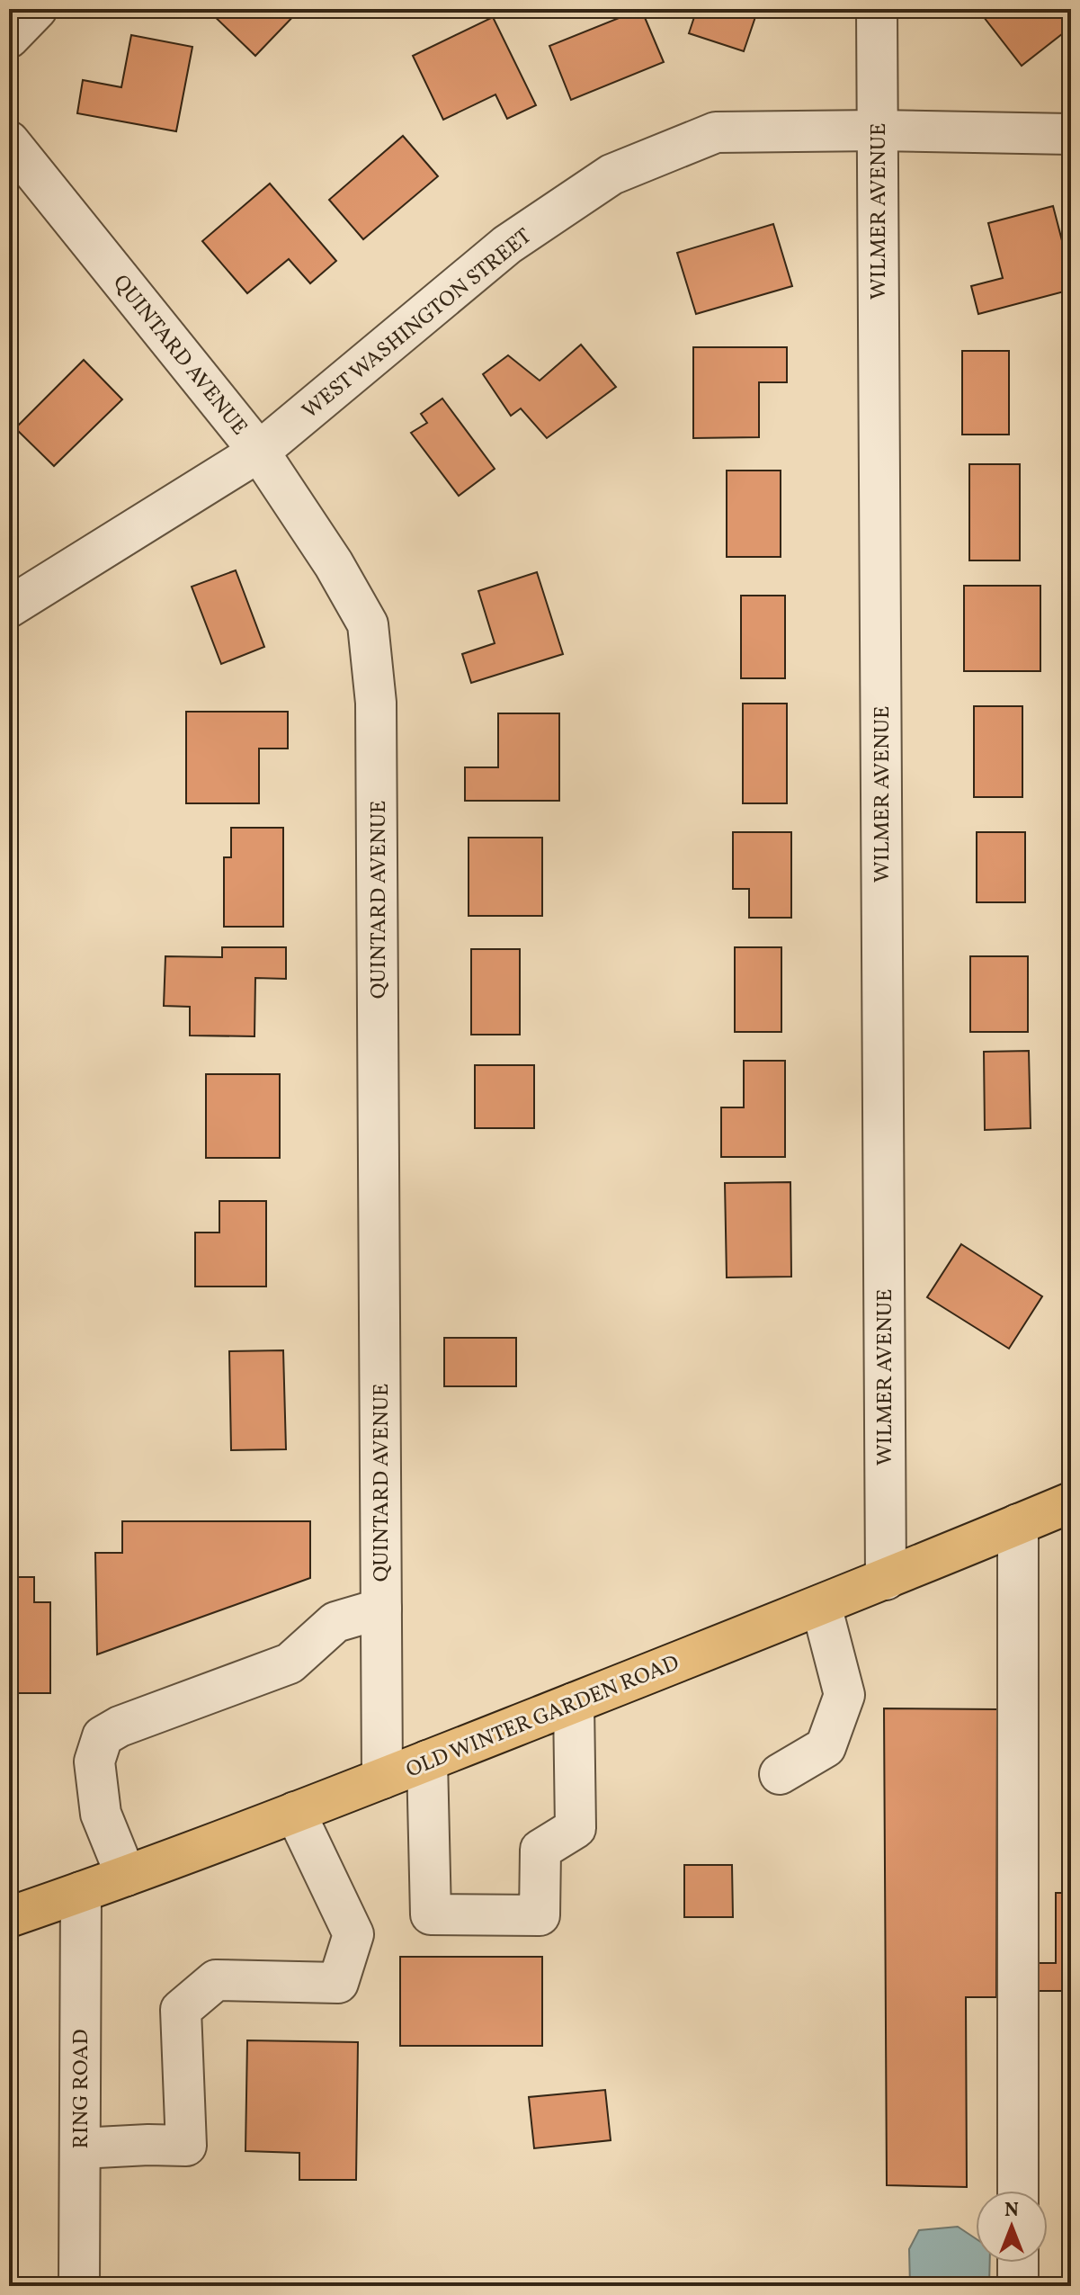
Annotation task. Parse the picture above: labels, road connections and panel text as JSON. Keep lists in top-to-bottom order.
{
  "streets": {
    "main road": ["OLD WINTER GARDEN ROAD"],
    "street": [
      "WILMER AVENUE",
      "WEST WASHINGTON STREET",
      "QUINTARD AVENUE",
      "RING ROAD"
    ]
  },
  "crossings": [
    ["WILMER AVENUE", "WEST WASHINGTON STREET"],
    ["WILMER AVENUE", "OLD WINTER GARDEN ROAD"],
    ["WEST WASHINGTON STREET", "QUINTARD AVENUE"],
    ["QUINTARD AVENUE", "OLD WINTER GARDEN ROAD"],
    ["OLD WINTER GARDEN ROAD", "RING ROAD"]
  ],
  "north": "top"
}
